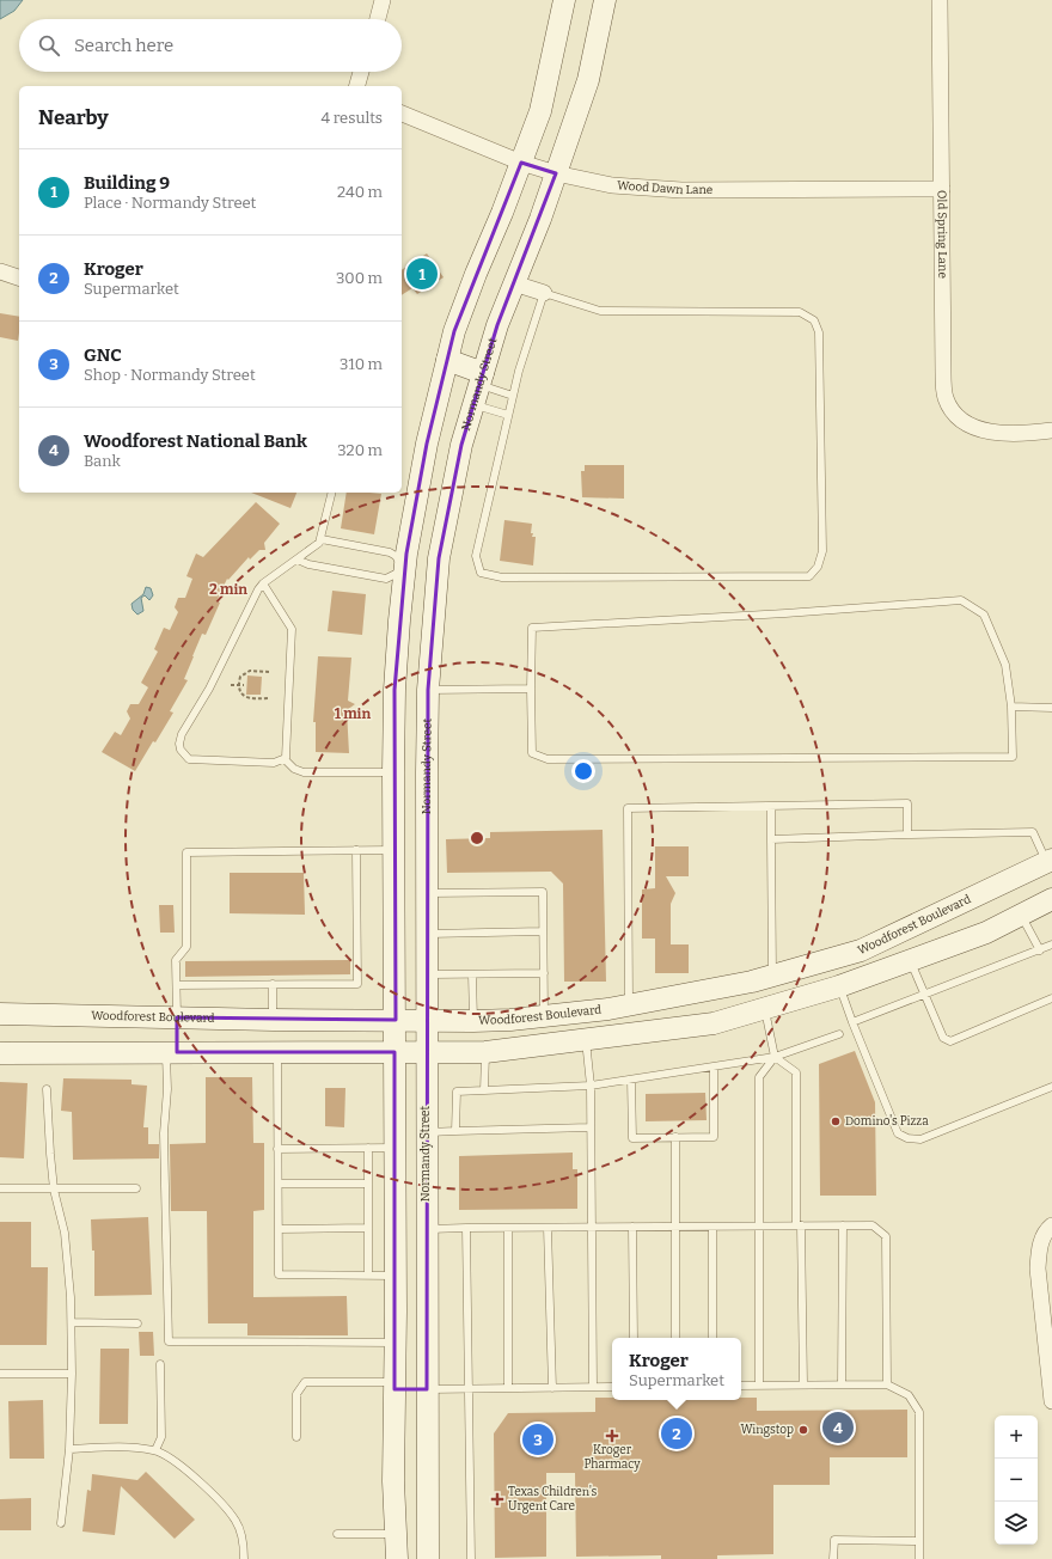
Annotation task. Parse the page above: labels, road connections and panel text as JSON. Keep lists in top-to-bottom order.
{
  "streets": {
    "main road": ["Normandy Street", "Woodforest Boulevard"],
    "street": ["Wood Dawn Lane", "Old Spring Lane"]
  },
  "crossings": [
    ["Wood Dawn Lane", "Old Spring Lane"],
    ["Wood Dawn Lane", "Normandy Street"],
    ["Normandy Street", "Woodforest Boulevard"]
  ],
  "places": {
    "other": ["Domino's Pizza", "Wingstop"],
    "health": ["Kroger Pharmacy", "Texas Children's Urgent Care"]
  },
  "page": {
    "search": "Search here",
    "heading": ["Nearby", "4 results"],
    "list": [
      {
        "mark": "1",
        "name": "Building 9",
        "note": "Place · Normandy Street",
        "value": "240 m"
      },
      {
        "mark": "2",
        "name": "Kroger",
        "note": "Supermarket",
        "value": "300 m"
      },
      {
        "mark": "3",
        "name": "GNC",
        "note": "Shop · Normandy Street",
        "value": "310 m"
      },
      {
        "mark": "4",
        "name": "Woodforest National Bank",
        "note": "Bank",
        "value": "320 m"
      }
    ],
    "pins": [
      "1",
      "4",
      "2",
      "3"
    ],
    "popup": ["Kroger", "Supermarket"],
    "map_buttons": ["+", "−"]
  },
  "rings": ["2 min", "1 min"]
}
